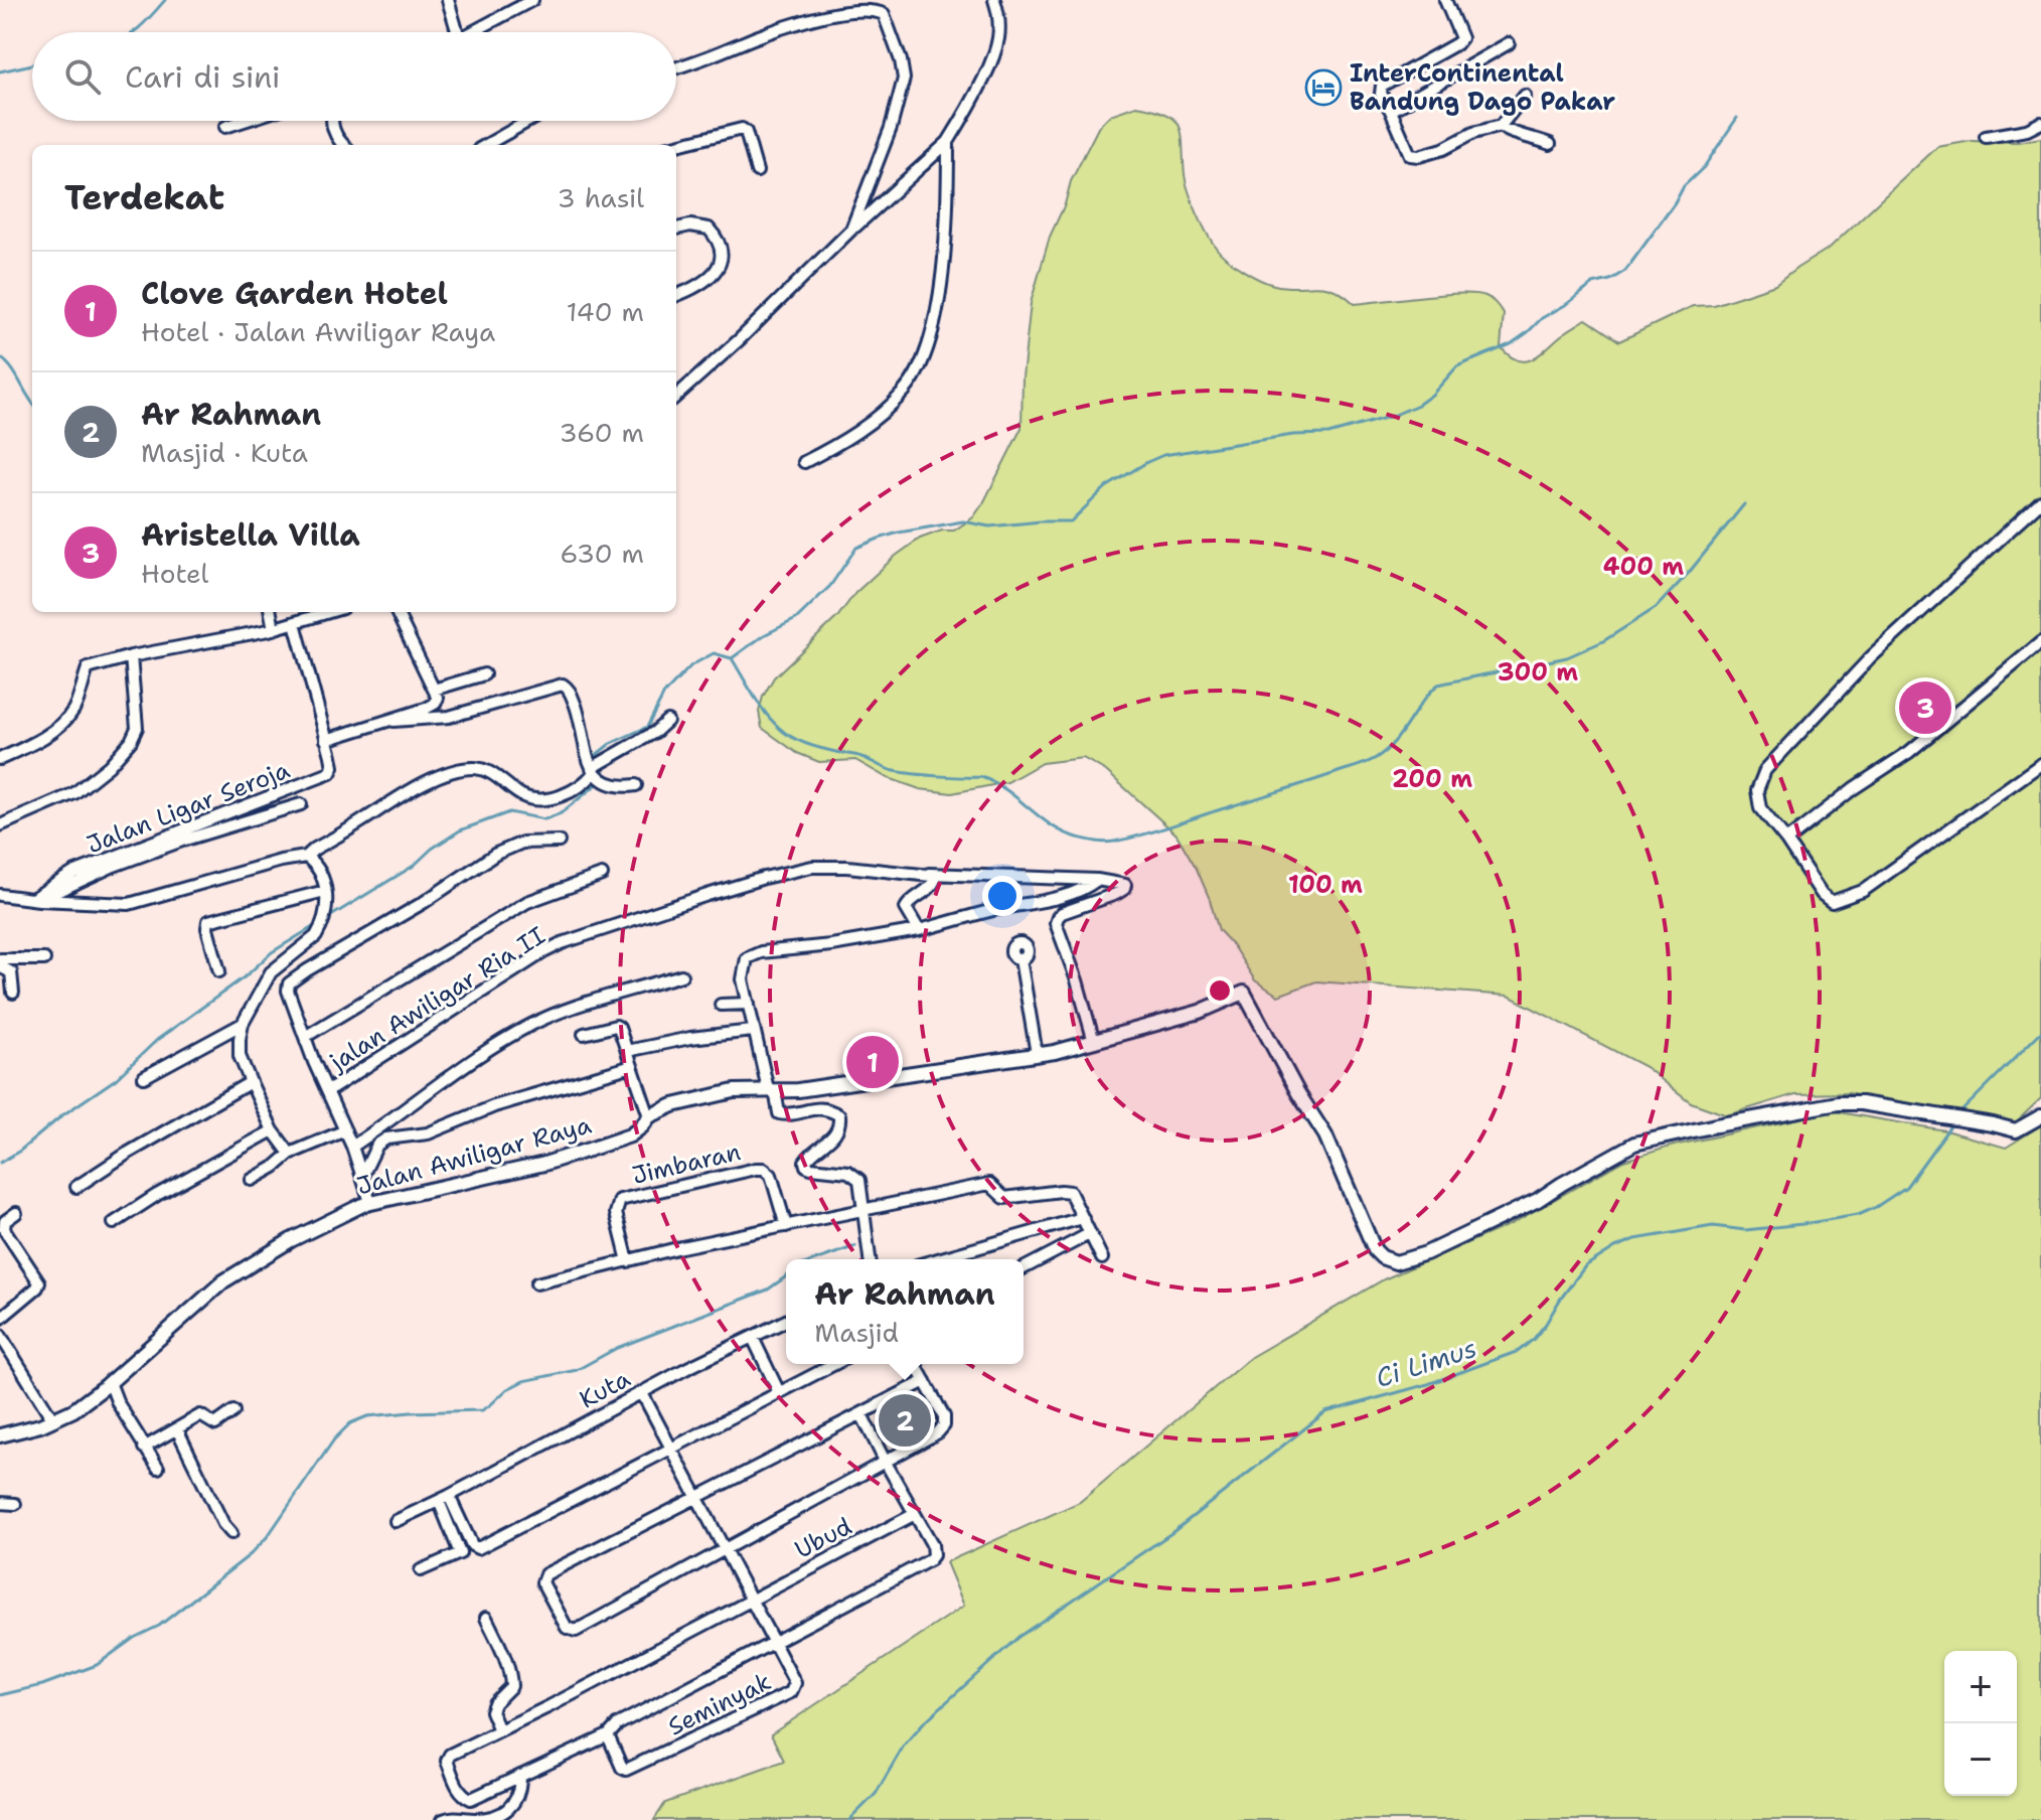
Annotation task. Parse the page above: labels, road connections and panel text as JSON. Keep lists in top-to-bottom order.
{
  "streets": {
    "street": [
      "Jalan Ligar Seroja",
      "jalan Awiligar Ria II",
      "Jalan Awiligar Raya",
      "Jimbaran",
      "Kuta",
      "Ubud",
      "Seminyak"
    ]
  },
  "water": ["Ci Limus"],
  "places": {
    "hotel": ["InterContinental Bandung Dago Pakar"]
  },
  "page": {
    "search": "Cari di sini",
    "heading": ["Terdekat", "3 hasil"],
    "list": [
      {
        "mark": "1",
        "name": "Clove Garden Hotel",
        "note": "Hotel · Jalan Awiligar Raya",
        "value": "140 m"
      },
      {
        "mark": "2",
        "name": "Ar Rahman",
        "note": "Masjid · Kuta",
        "value": "360 m"
      },
      {
        "mark": "3",
        "name": "Aristella Villa",
        "note": "Hotel",
        "value": "630 m"
      }
    ],
    "pins": ["3", "1", "2"],
    "popup": ["Ar Rahman", "Masjid"],
    "map_buttons": ["+", "−"]
  },
  "rings": [
    "400 m",
    "300 m",
    "200 m",
    "100 m"
  ]
}
